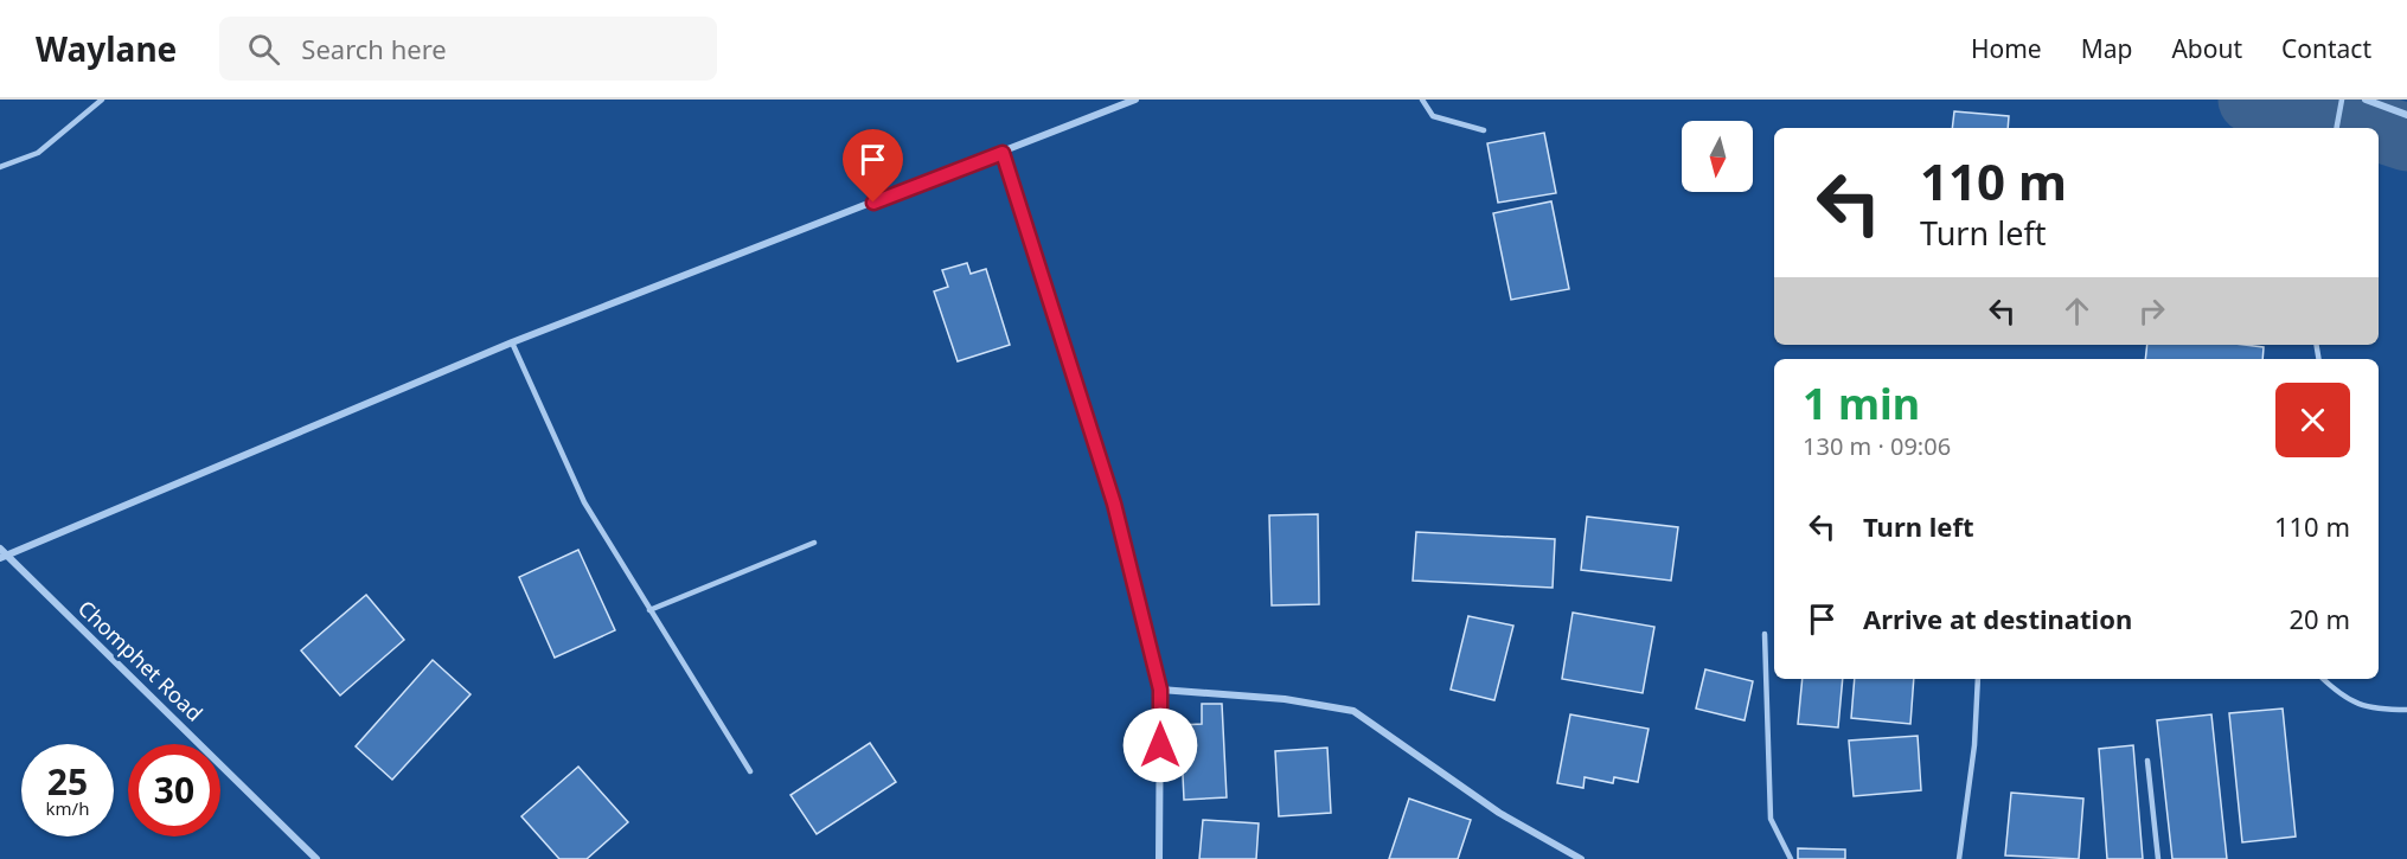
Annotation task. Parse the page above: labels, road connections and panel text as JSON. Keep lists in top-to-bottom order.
{
  "streets": {
    "street": ["Chomphet Road"]
  },
  "north": "bottom",
  "page": {
    "header": "Waylane",
    "search": "Search here",
    "nav": [
      "Home",
      "Map",
      "About",
      "Contact"
    ],
    "turn": ["110 m", "Turn left"],
    "heading": ["1 min", "130 m · 09:06"],
    "list": [
      {
        "name": "Turn left",
        "value": "110 m"
      },
      {
        "name": "Arrive at destination",
        "value": "20 m"
      }
    ],
    "speed": "25 km/h",
    "limit": "30"
  }
}
